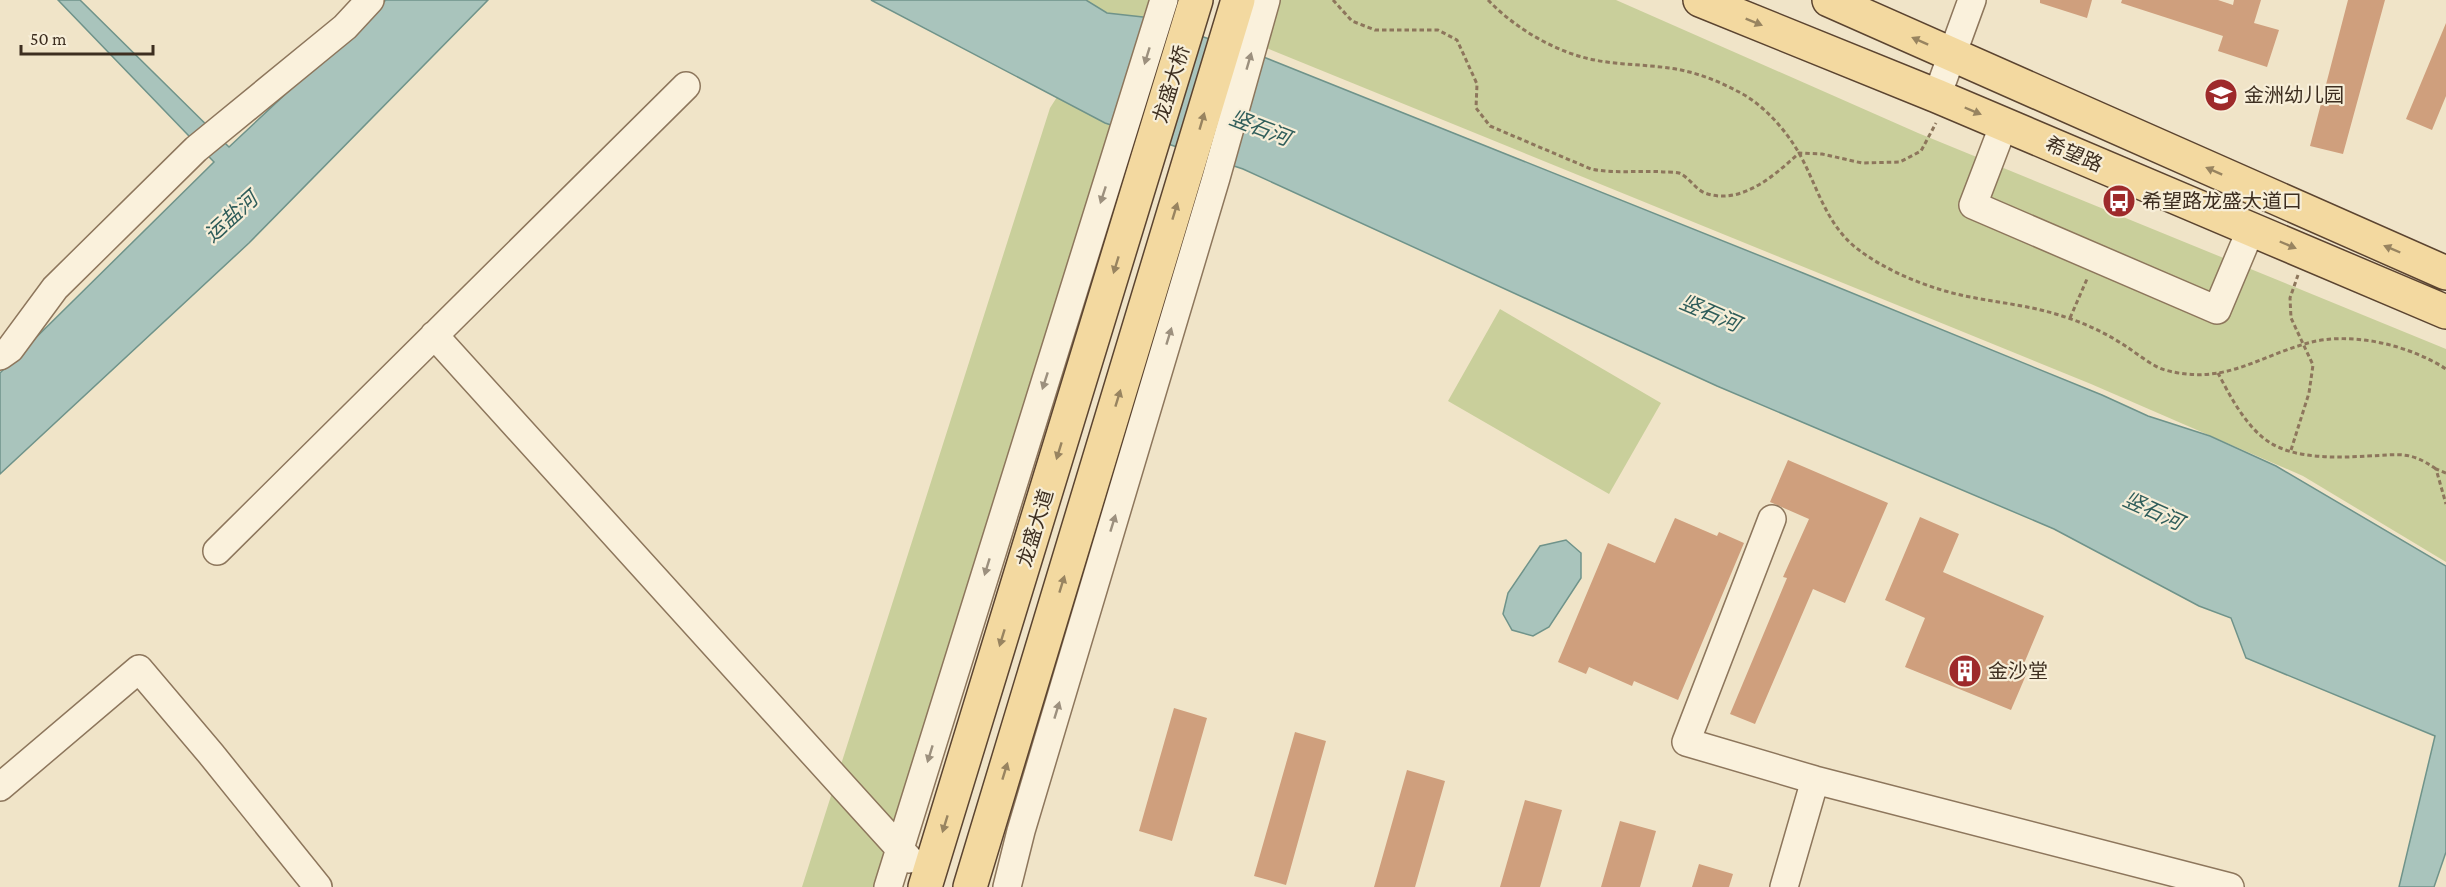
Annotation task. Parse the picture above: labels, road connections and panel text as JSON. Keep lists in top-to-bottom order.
{
  "streets": {
    "main road": ["龙盛大桥", "希望路", "龙盛大道"]
  },
  "crossings": [
    ["龙盛大桥", "龙盛大道"]
  ],
  "water": ["竖石河", "运盐河"],
  "places": {
    "school or university": ["金洲幼儿园"],
    "bus stop": ["希望路龙盛大道口"],
    "building": ["金沙堂"]
  },
  "scale_bar": "50 m"
}
